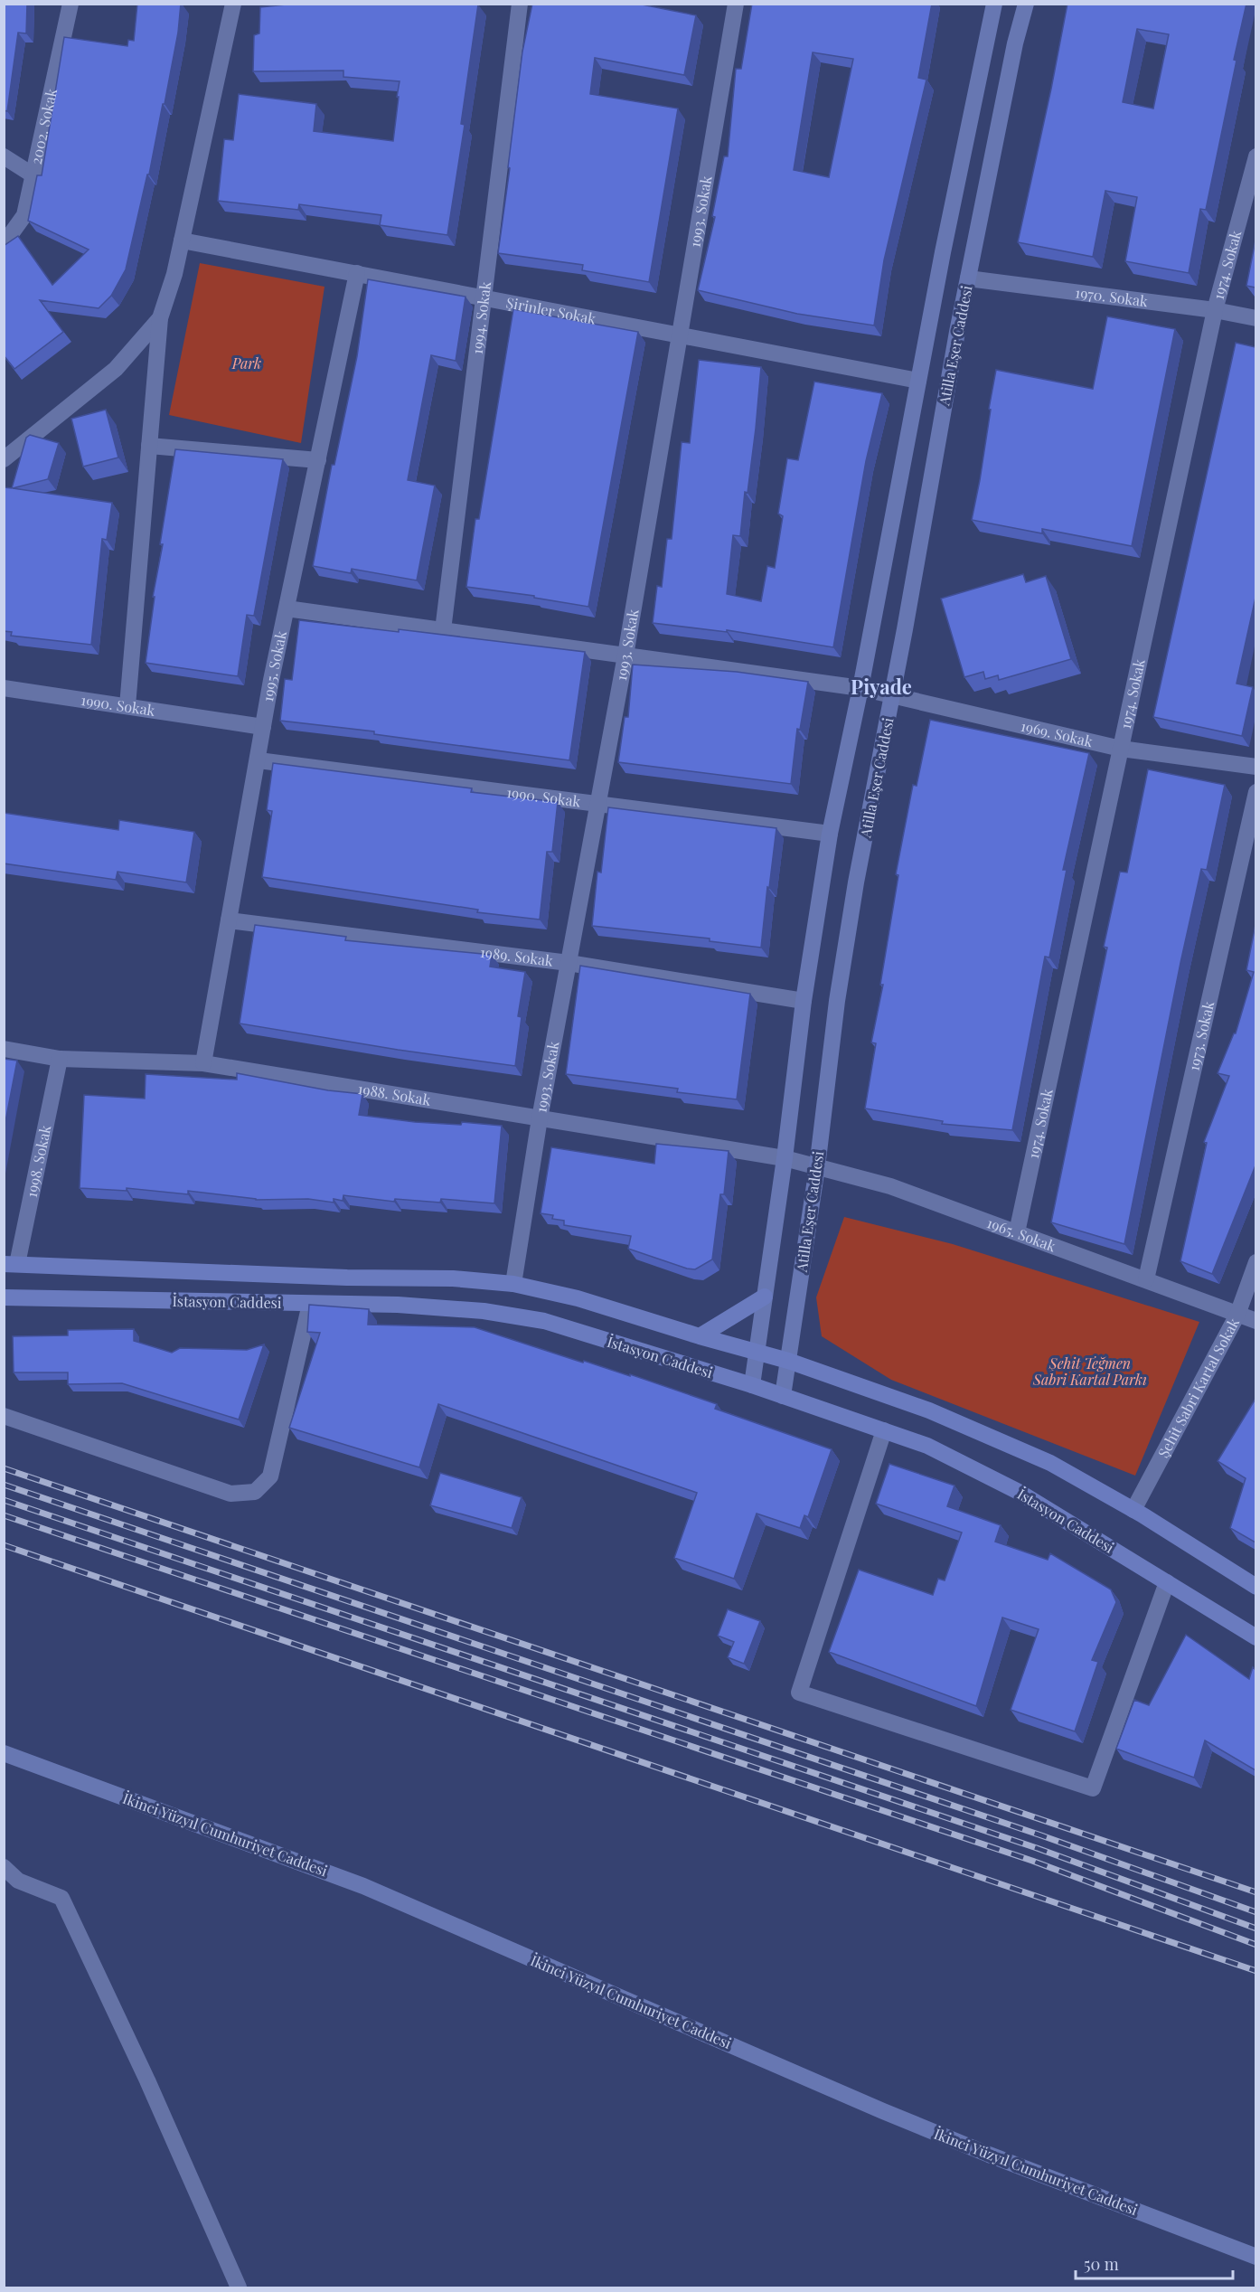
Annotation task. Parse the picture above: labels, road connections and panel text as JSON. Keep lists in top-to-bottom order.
{
  "streets": {
    "main road": ["Atilla Eşer Caddesi", "İstasyon Caddesi", "İkinci Yüzyıl Cumhuriyet Caddesi"],
    "street": [
      "2002. Sokak",
      "1993. Sokak",
      "1974. Sokak",
      "1970. Sokak",
      "Şirinler Sokak",
      "1994. Sokak",
      "1995. Sokak",
      "1990. Sokak",
      "1969. Sokak",
      "1989. Sokak",
      "1973. Sokak",
      "1988. Sokak",
      "1998. Sokak",
      "1965. Sokak",
      "Şehit Sabri Kartal Sokak"
    ]
  },
  "crossings": [
    ["1993. Sokak", "Şirinler Sokak"],
    ["1993. Sokak", "1990. Sokak"],
    ["1993. Sokak", "1969. Sokak"],
    ["1993. Sokak", "1989. Sokak"],
    ["1993. Sokak", "1988. Sokak"],
    ["1993. Sokak", "İstasyon Caddesi"],
    ["1974. Sokak", "1970. Sokak"],
    ["1974. Sokak", "1969. Sokak"],
    ["1974. Sokak", "1965. Sokak"],
    ["1970. Sokak", "Atilla Eşer Caddesi"],
    ["Şirinler Sokak", "1994. Sokak"],
    ["Şirinler Sokak", "Atilla Eşer Caddesi"],
    ["Şirinler Sokak", "1995. Sokak"],
    ["1994. Sokak", "1969. Sokak"],
    ["Atilla Eşer Caddesi", "1990. Sokak"],
    ["Atilla Eşer Caddesi", "1969. Sokak"],
    ["Atilla Eşer Caddesi", "1989. Sokak"],
    ["Atilla Eşer Caddesi", "1988. Sokak"],
    ["Atilla Eşer Caddesi", "1965. Sokak"],
    ["Atilla Eşer Caddesi", "İstasyon Caddesi"],
    ["1995. Sokak", "1990. Sokak"],
    ["1995. Sokak", "1969. Sokak"],
    ["1995. Sokak", "1989. Sokak"],
    ["1995. Sokak", "1988. Sokak"],
    ["1973. Sokak", "1965. Sokak"],
    ["1988. Sokak", "1998. Sokak"],
    ["1988. Sokak", "1965. Sokak"],
    ["1998. Sokak", "İstasyon Caddesi"],
    ["1965. Sokak", "Şehit Sabri Kartal Sokak"],
    ["İstasyon Caddesi", "Şehit Sabri Kartal Sokak"]
  ],
  "districts": ["Piyade"],
  "parks": ["Park", "Şehit Teğmen Sabri Kartal Parkı"],
  "scale_bar": "50 m"
}
